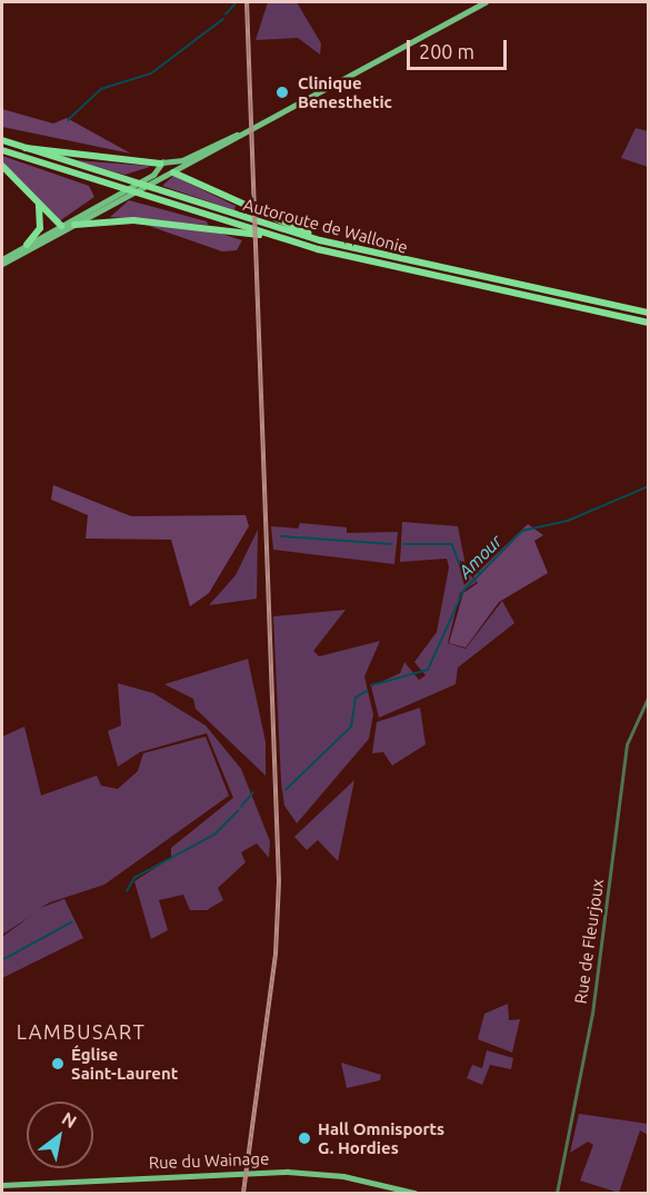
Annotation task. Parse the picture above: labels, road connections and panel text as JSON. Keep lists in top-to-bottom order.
{
  "streets": {
    "highway": ["Autoroute de Wallonie"],
    "main road": ["Rue du Wainage"],
    "street": ["Rue de Fleurjoux"]
  },
  "districts": ["LAMBUSART"],
  "water": ["Amour"],
  "places": ["Clinique Benesthetic", "Église Saint-Laurent", "Hall Omnisports G. Hordies"],
  "scale_bar": "200 m",
  "north": "top right"
}
